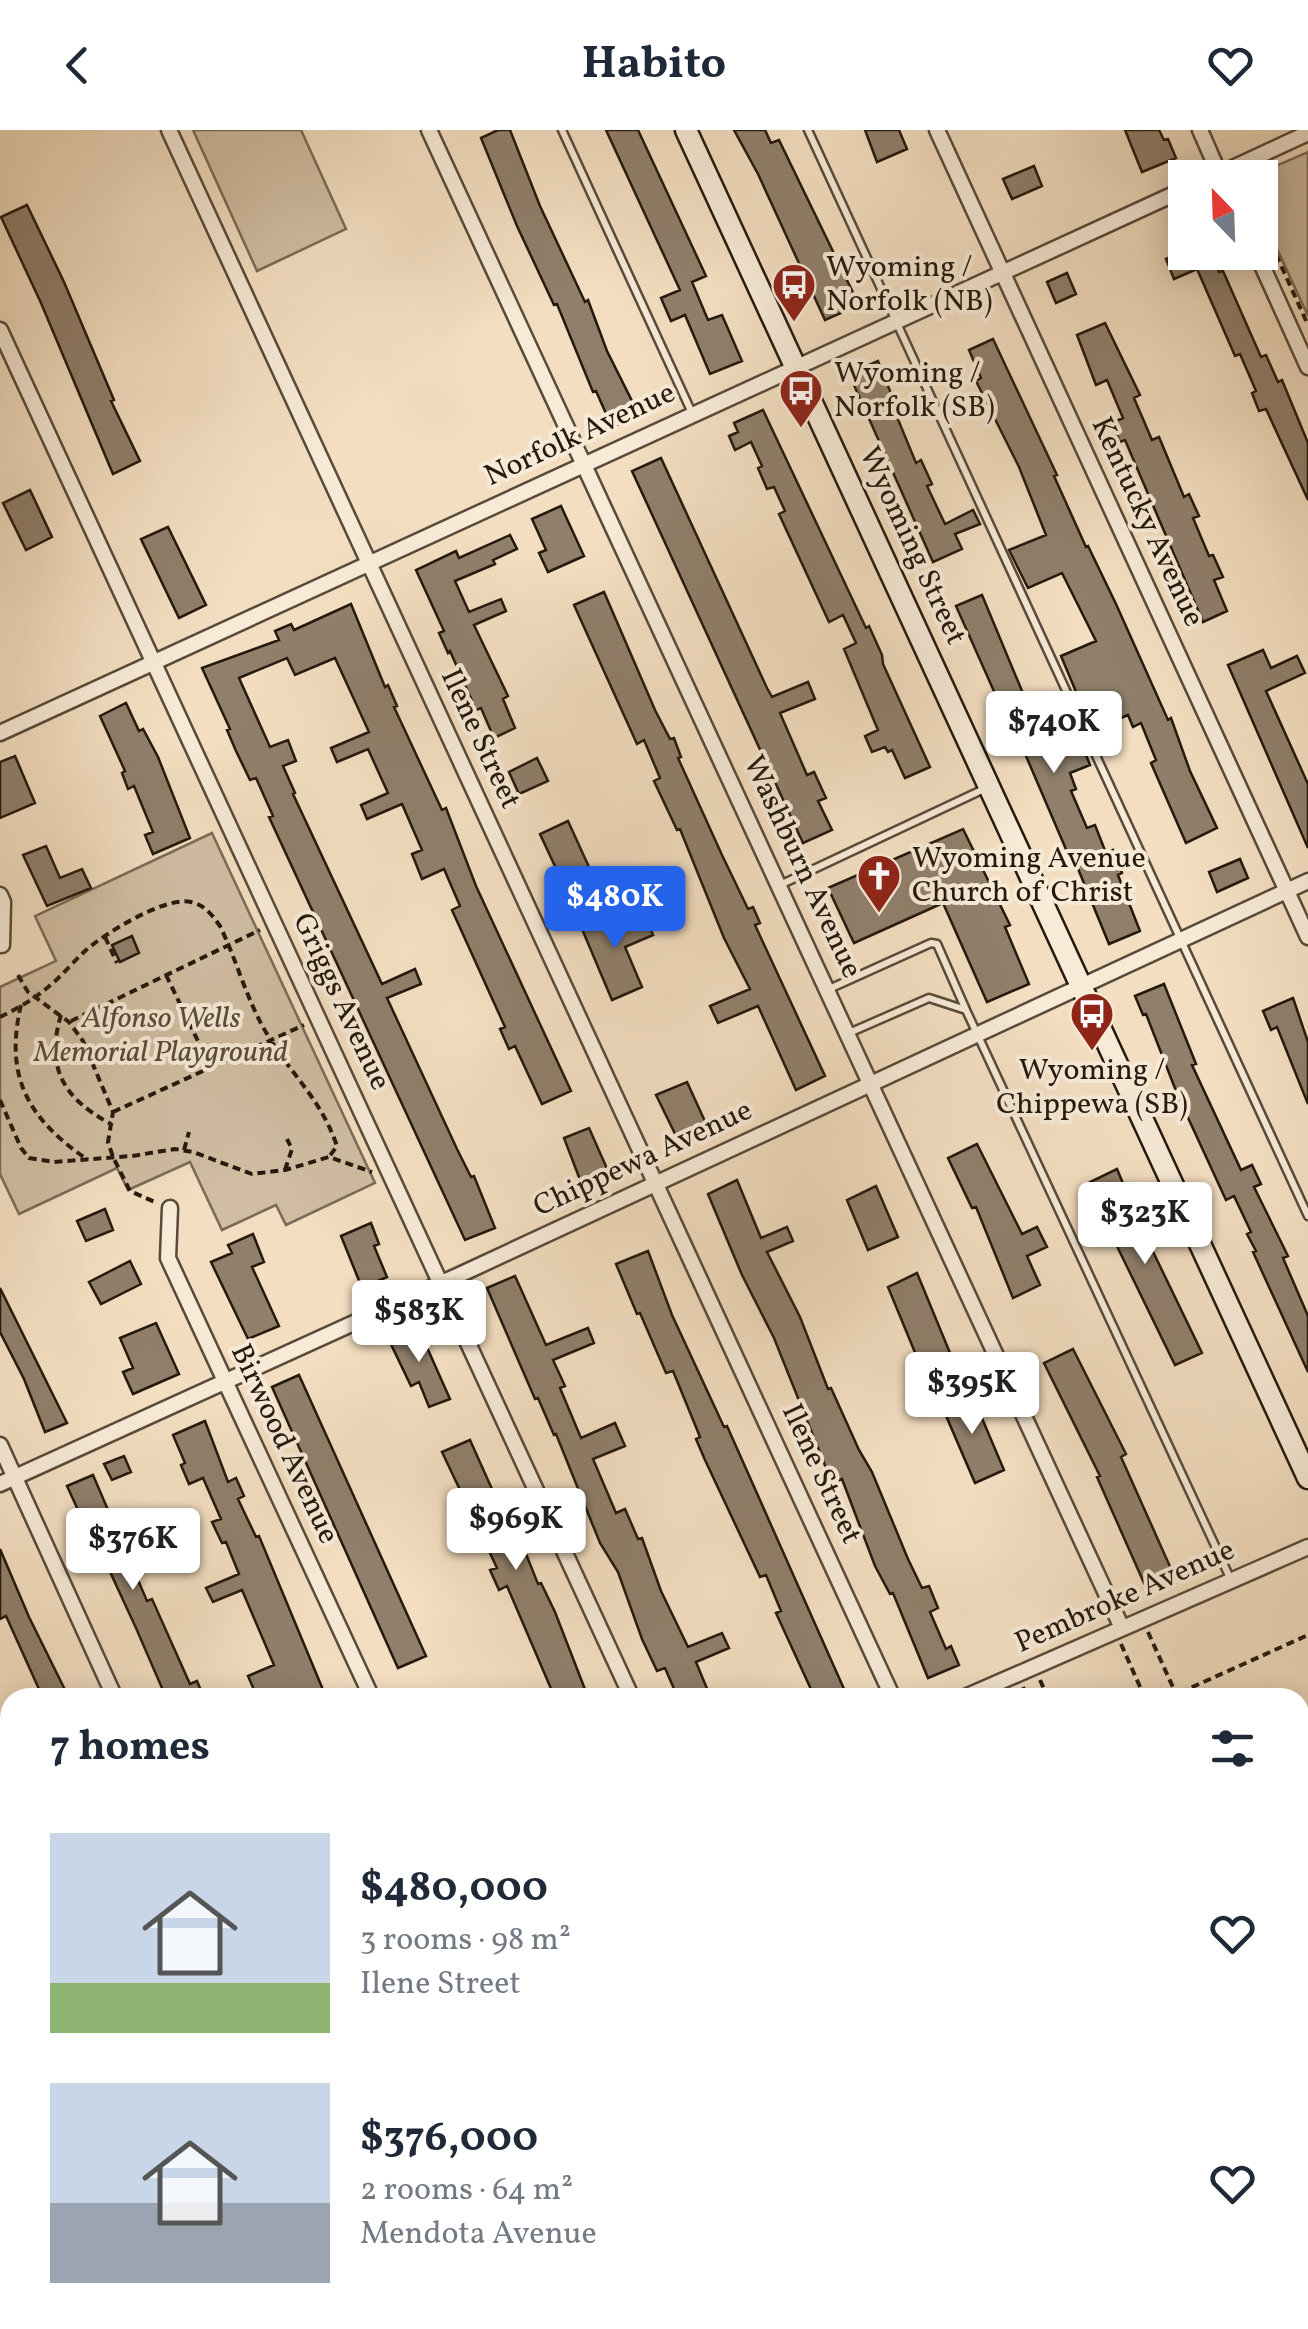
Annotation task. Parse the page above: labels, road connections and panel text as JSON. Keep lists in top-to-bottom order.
{
  "streets": {
    "street": [
      "Norfolk Avenue",
      "Kentucky Avenue",
      "Wyoming Street",
      "Ilene Street",
      "Washburn Avenue",
      "Griggs Avenue",
      "Chippewa Avenue",
      "Birwood Avenue",
      "Pembroke Avenue"
    ]
  },
  "crossings": [
    ["Norfolk Avenue", "Kentucky Avenue"],
    ["Norfolk Avenue", "Wyoming Street"],
    ["Norfolk Avenue", "Ilene Street"],
    ["Norfolk Avenue", "Washburn Avenue"],
    ["Norfolk Avenue", "Griggs Avenue"],
    ["Kentucky Avenue", "Chippewa Avenue"],
    ["Wyoming Street", "Chippewa Avenue"],
    ["Ilene Street", "Chippewa Avenue"],
    ["Washburn Avenue", "Chippewa Avenue"],
    ["Washburn Avenue", "Pembroke Avenue"],
    ["Griggs Avenue", "Chippewa Avenue"],
    ["Chippewa Avenue", "Birwood Avenue"]
  ],
  "parks": ["Alfonso Wells Memorial Playground"],
  "places": {
    "bus stop": ["Wyoming / Norfolk (NB)", "Wyoming / Norfolk (SB)", "Wyoming / Chippewa (SB)"],
    "church": ["Wyoming Avenue Church of Christ"]
  },
  "north": "top left",
  "page": {
    "header": "Habito",
    "price": [
      "$740K",
      "$480K",
      "$323K",
      "$583K",
      "$395K",
      "$969K",
      "$376K"
    ],
    "heading": "7 homes",
    "list": [
      {
        "name": "$480,000",
        "note": "3 rooms · 98 m² · Ilene Street"
      },
      {
        "name": "$376,000",
        "note": "2 rooms · 64 m² · Mendota Avenue"
      }
    ]
  }
}
